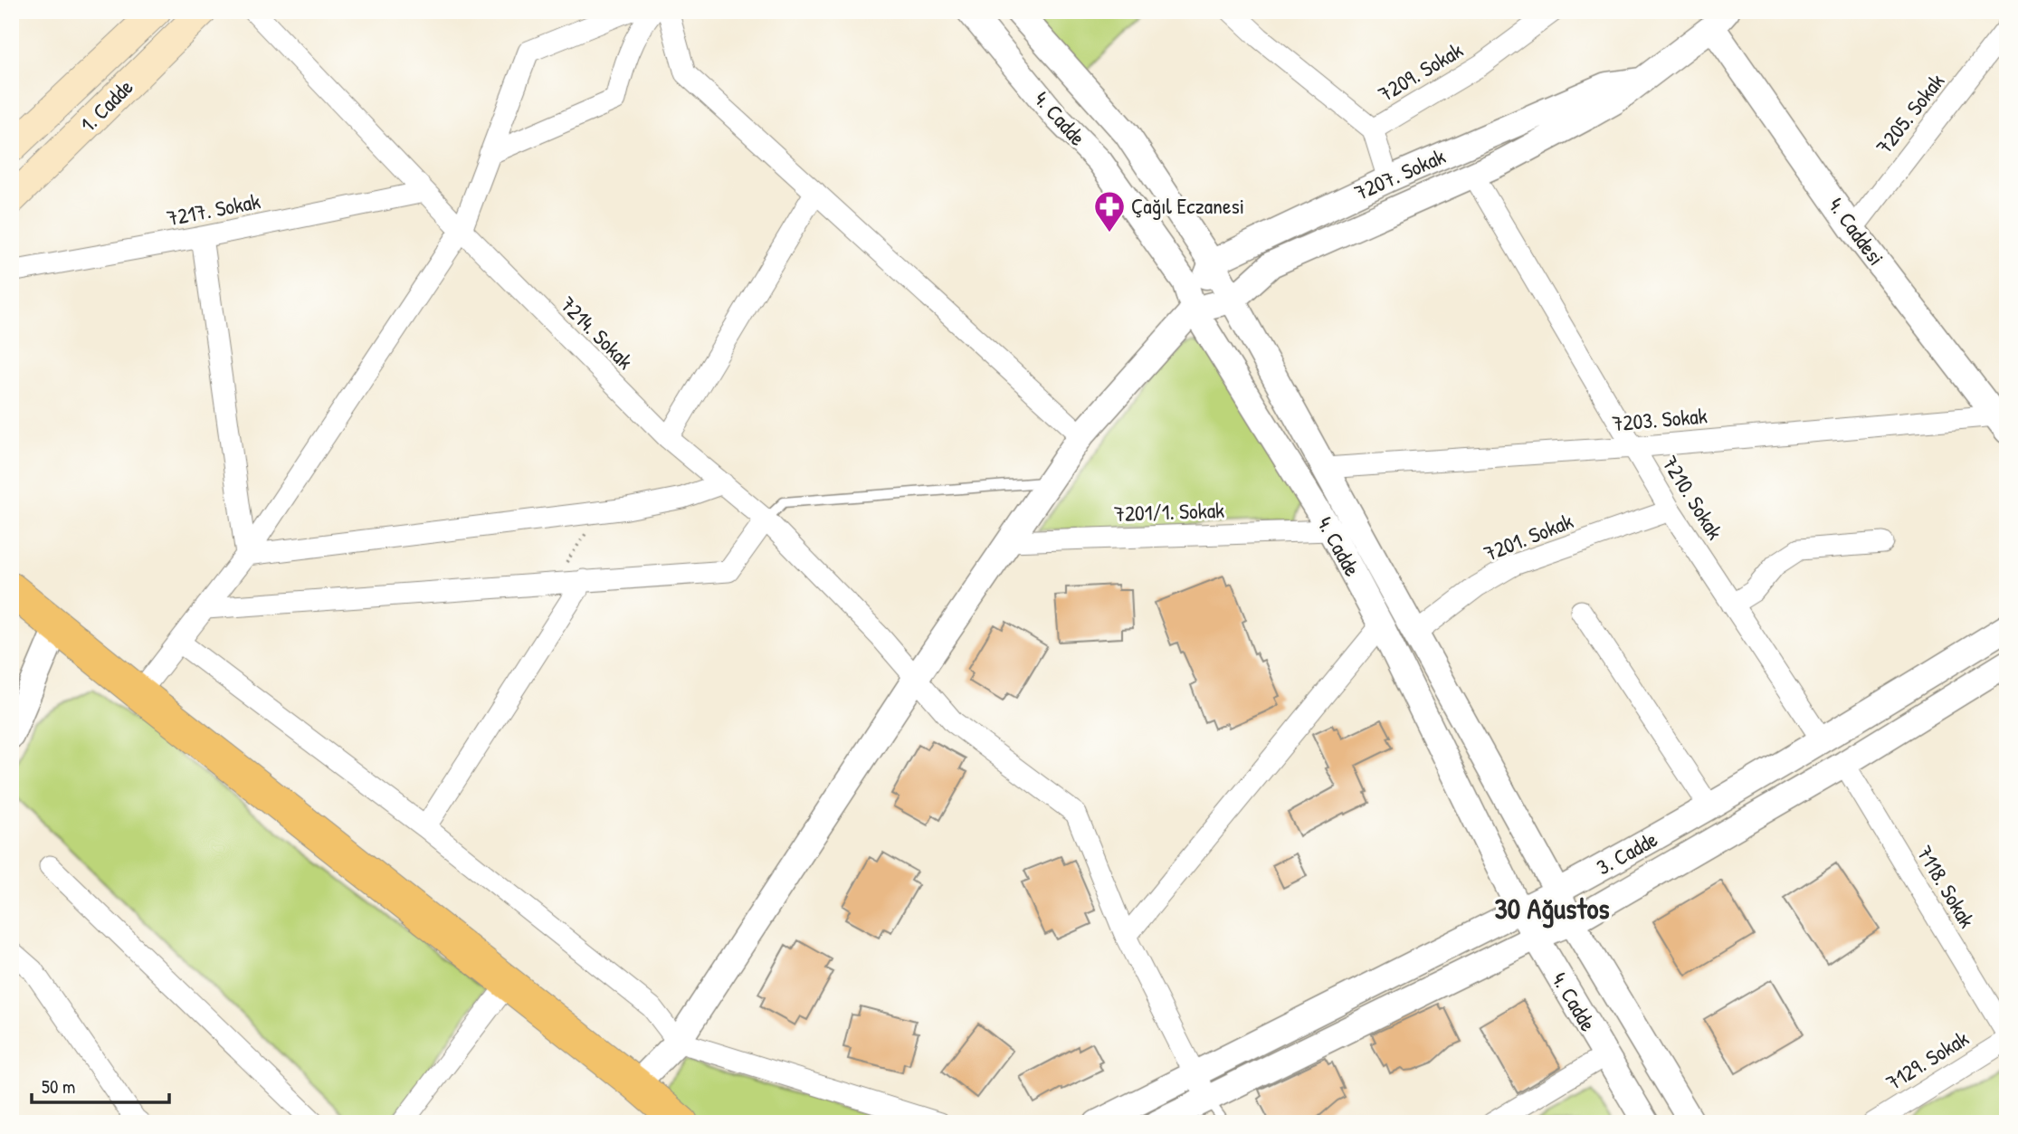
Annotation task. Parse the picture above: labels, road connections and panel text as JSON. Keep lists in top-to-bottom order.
{
  "streets": {
    "main road": ["1. Cadde"],
    "street": [
      "7209. Sokak",
      "7205. Sokak",
      "4. Cadde",
      "7207. Sokak",
      "7217. Sokak",
      "4. Caddesi",
      "7214. Sokak",
      "7203. Sokak",
      "7210. Sokak",
      "7201/1. Sokak",
      "7201. Sokak",
      "3. Cadde",
      "7118. Sokak",
      "7129. Sokak"
    ]
  },
  "crossings": [
    ["7205. Sokak", "4. Caddesi"],
    ["4. Cadde", "7207. Sokak"],
    ["4. Cadde", "7203. Sokak"],
    ["4. Cadde", "7201/1. Sokak"],
    ["4. Cadde", "7201. Sokak"],
    ["4. Cadde", "3. Cadde"],
    ["7207. Sokak", "4. Caddesi"],
    ["7207. Sokak", "7210. Sokak"],
    ["7217. Sokak", "7214. Sokak"],
    ["4. Caddesi", "7203. Sokak"],
    ["7214. Sokak", "3. Cadde"],
    ["7203. Sokak", "7210. Sokak"],
    ["7210. Sokak", "7201. Sokak"],
    ["7210. Sokak", "3. Cadde"],
    ["3. Cadde", "7118. Sokak"]
  ],
  "districts": ["30 Ağustos"],
  "places": {
    "pharmacy": ["Çağıl Eczanesi"]
  },
  "scale_bar": "50 m"
}
